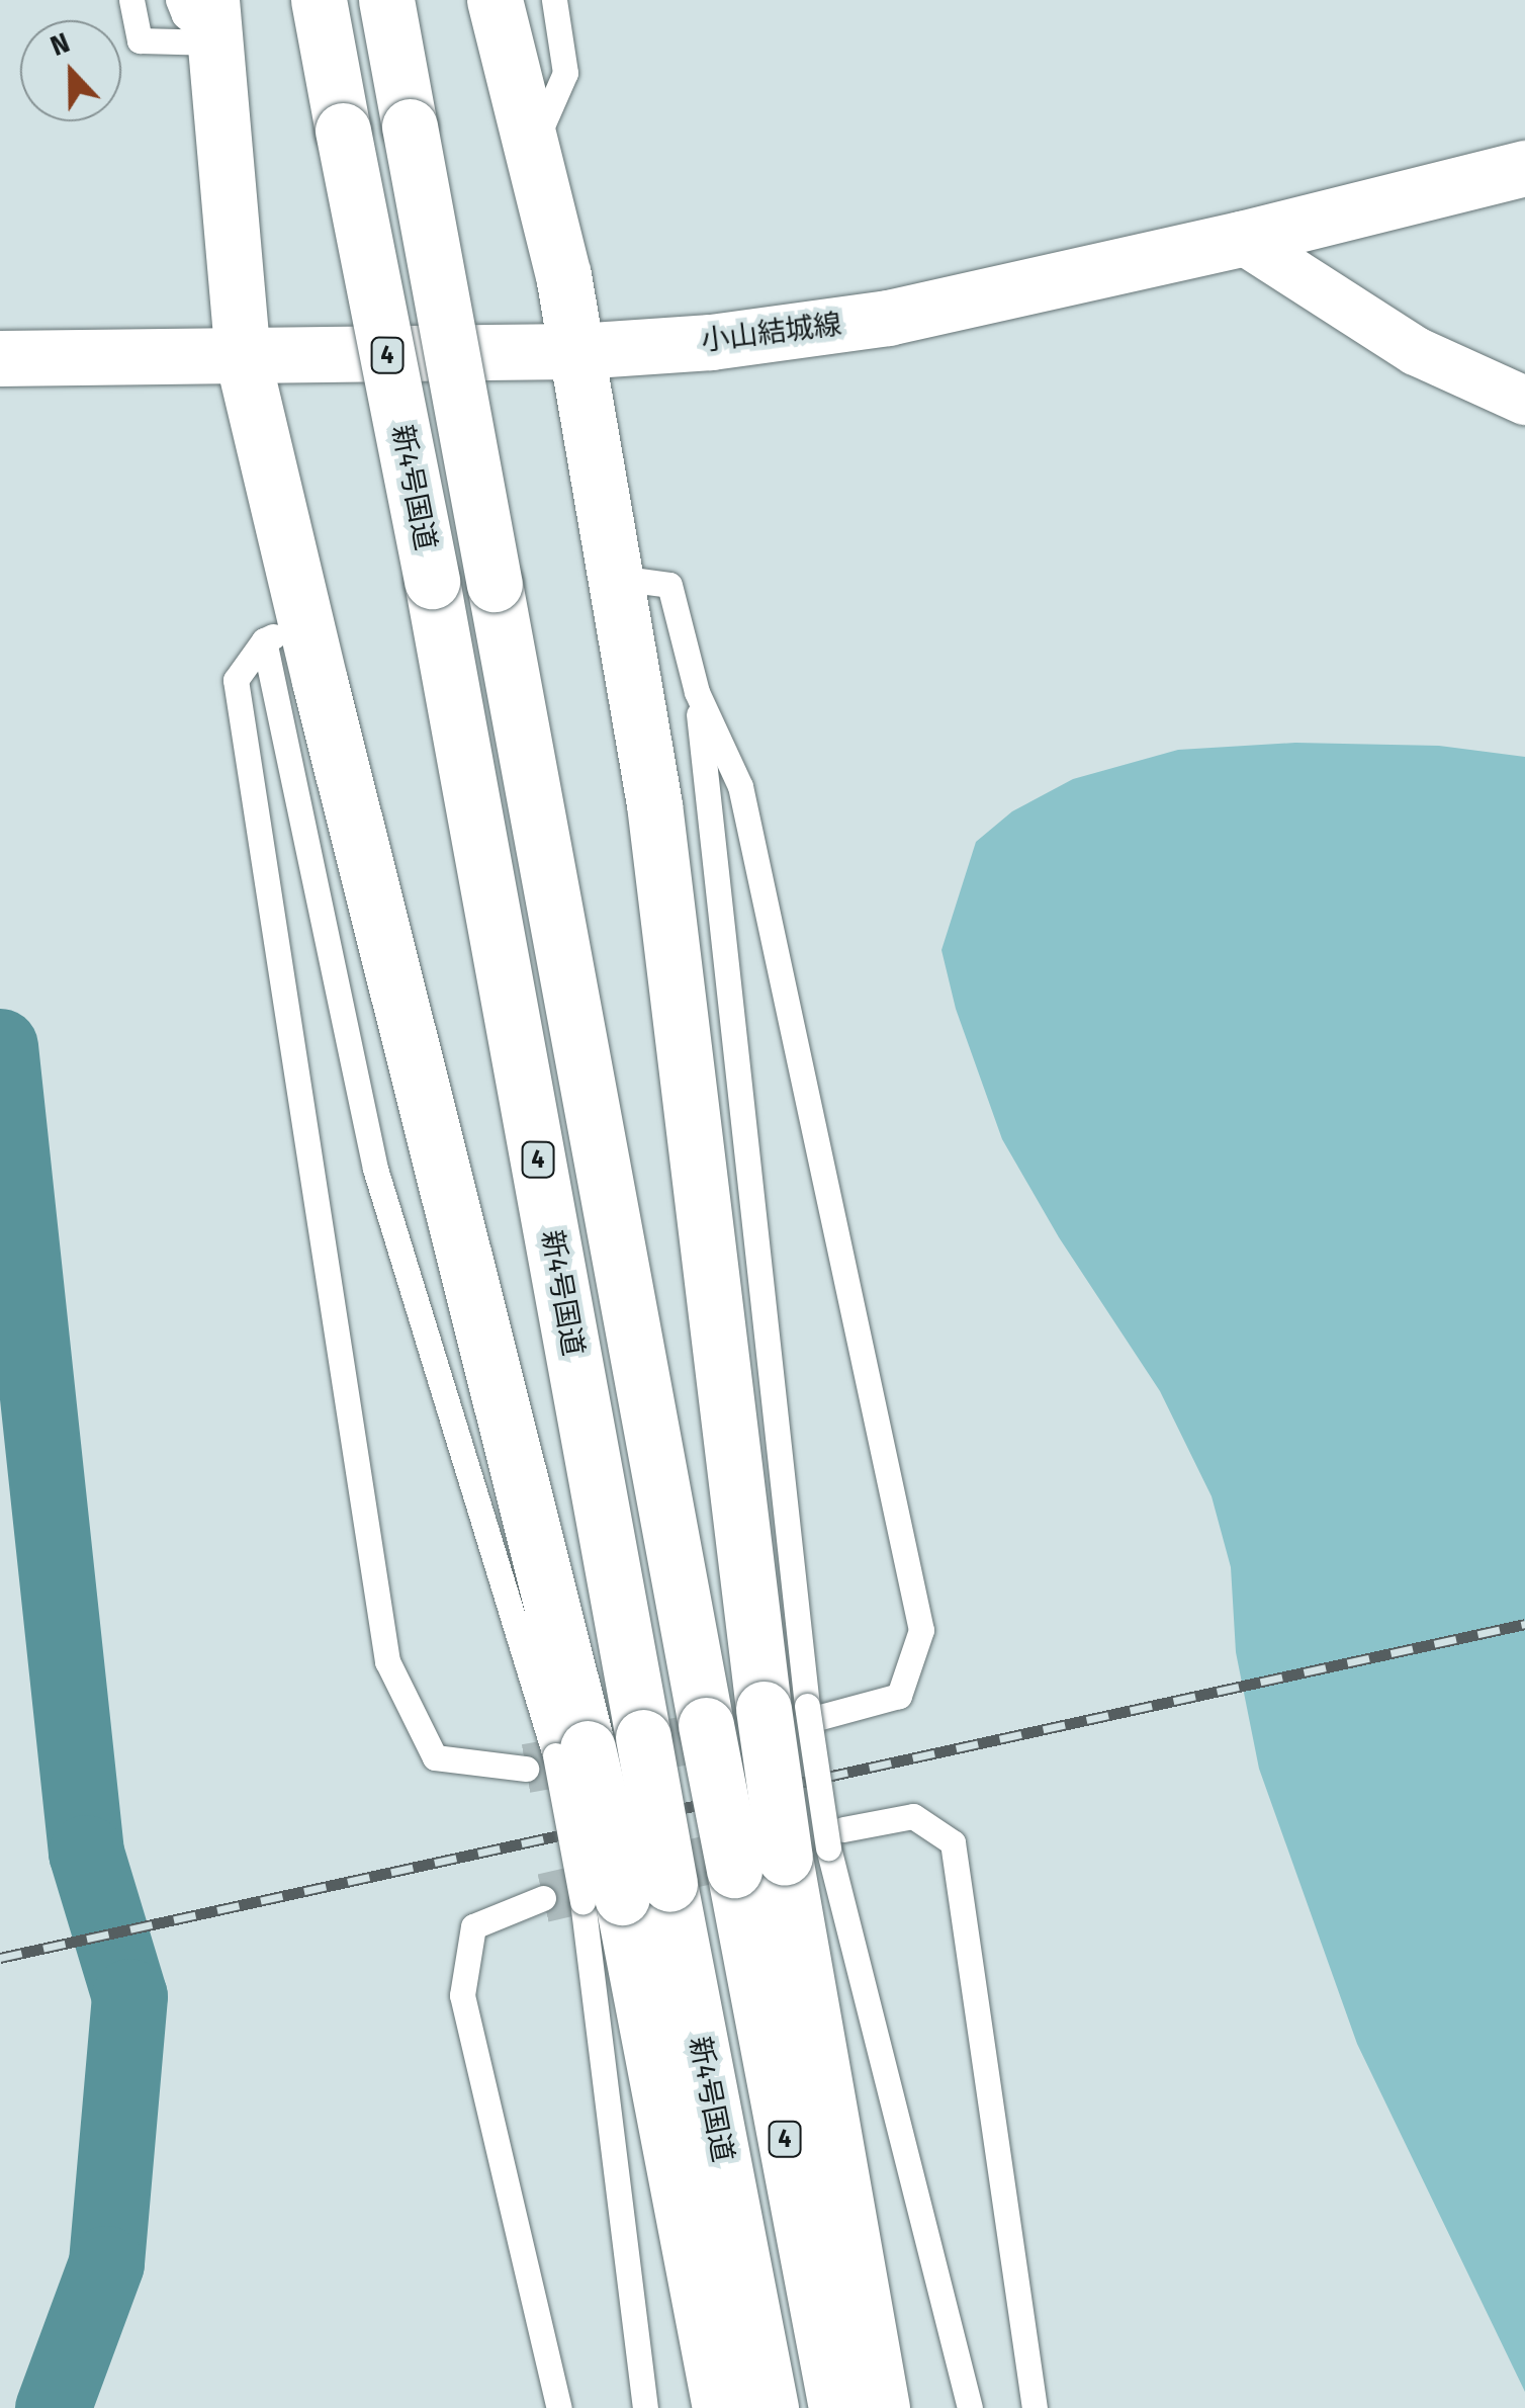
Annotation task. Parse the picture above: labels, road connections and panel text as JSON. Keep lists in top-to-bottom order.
{
  "streets": {
    "main road": ["小山結城線", "4", "新4号国道"]
  },
  "north": "top"
}
